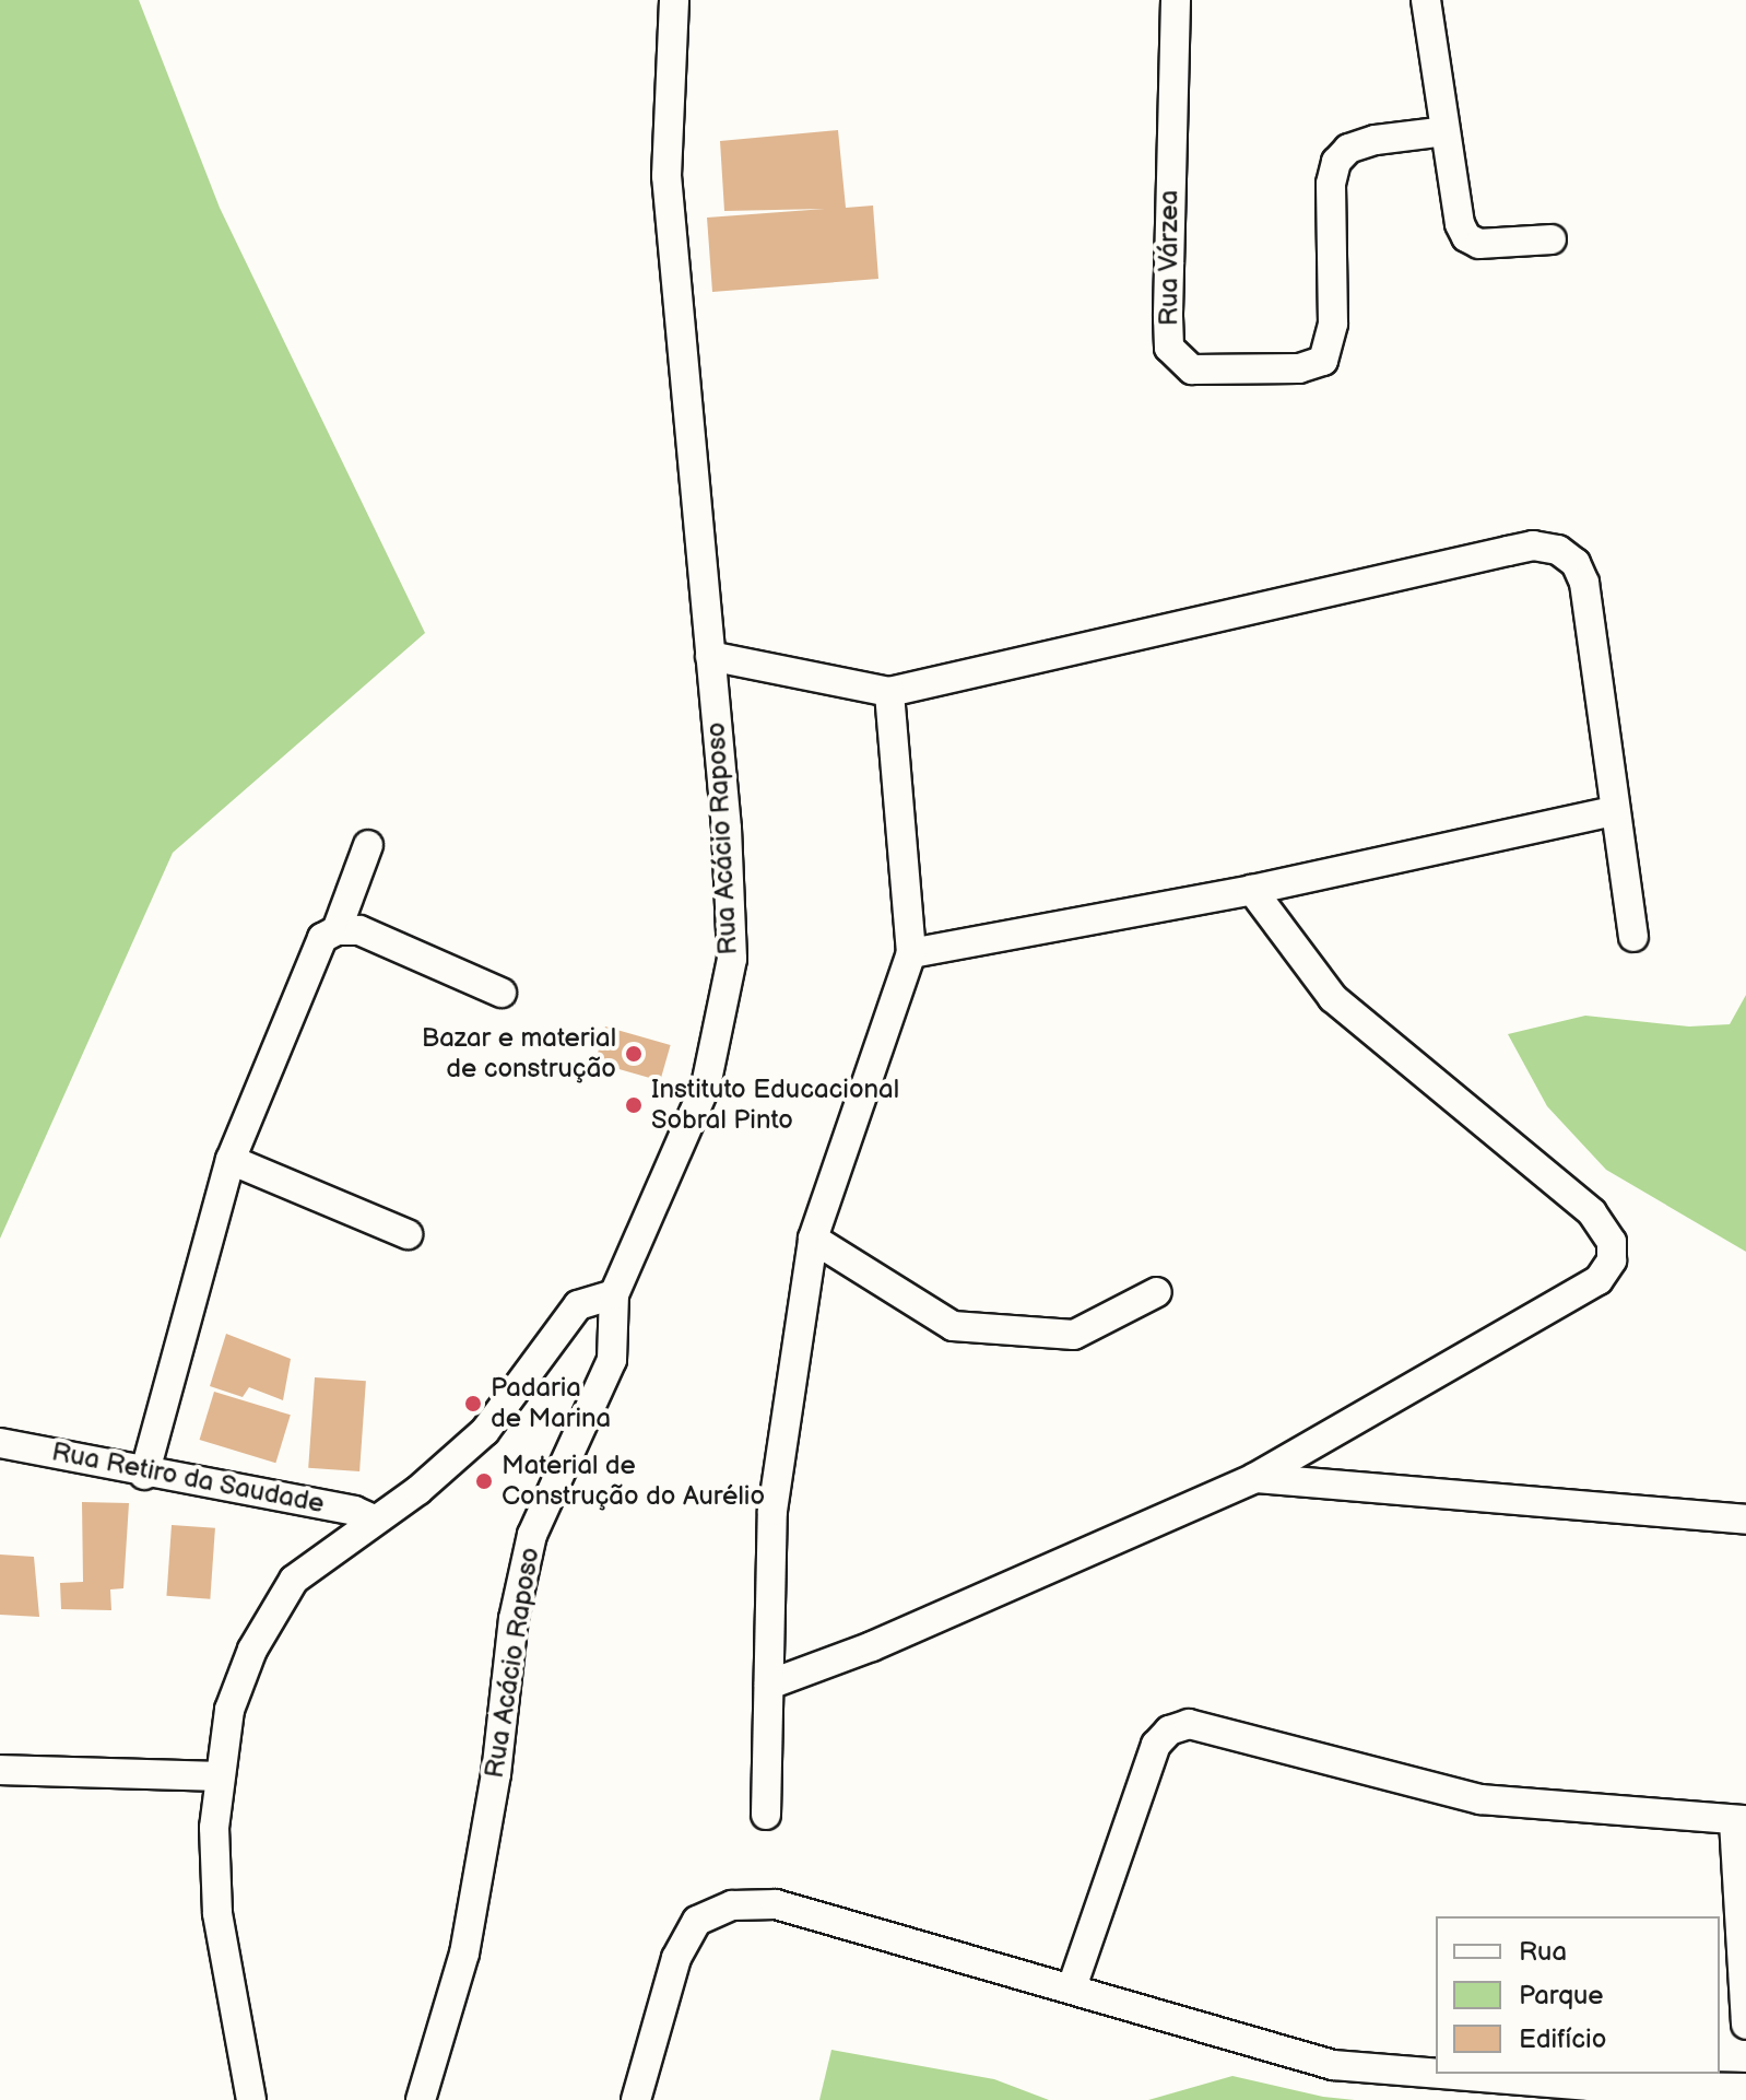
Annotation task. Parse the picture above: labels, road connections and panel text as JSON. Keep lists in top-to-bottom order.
{
  "streets": {
    "street": ["Rua Várzea", "Rua Acácio Raposo", "Rua Retiro da Saudade"]
  },
  "crossings": [
    ["Rua Acácio Raposo", "Rua Retiro da Saudade"]
  ],
  "places": [
    "Bazar e material de construção",
    "Instituto Educacional Sobral Pinto",
    "Padaria de Marina",
    "Material de Construção do Aurélio"
  ],
  "legend": ["Rua", "Parque", "Edifício"]
}
